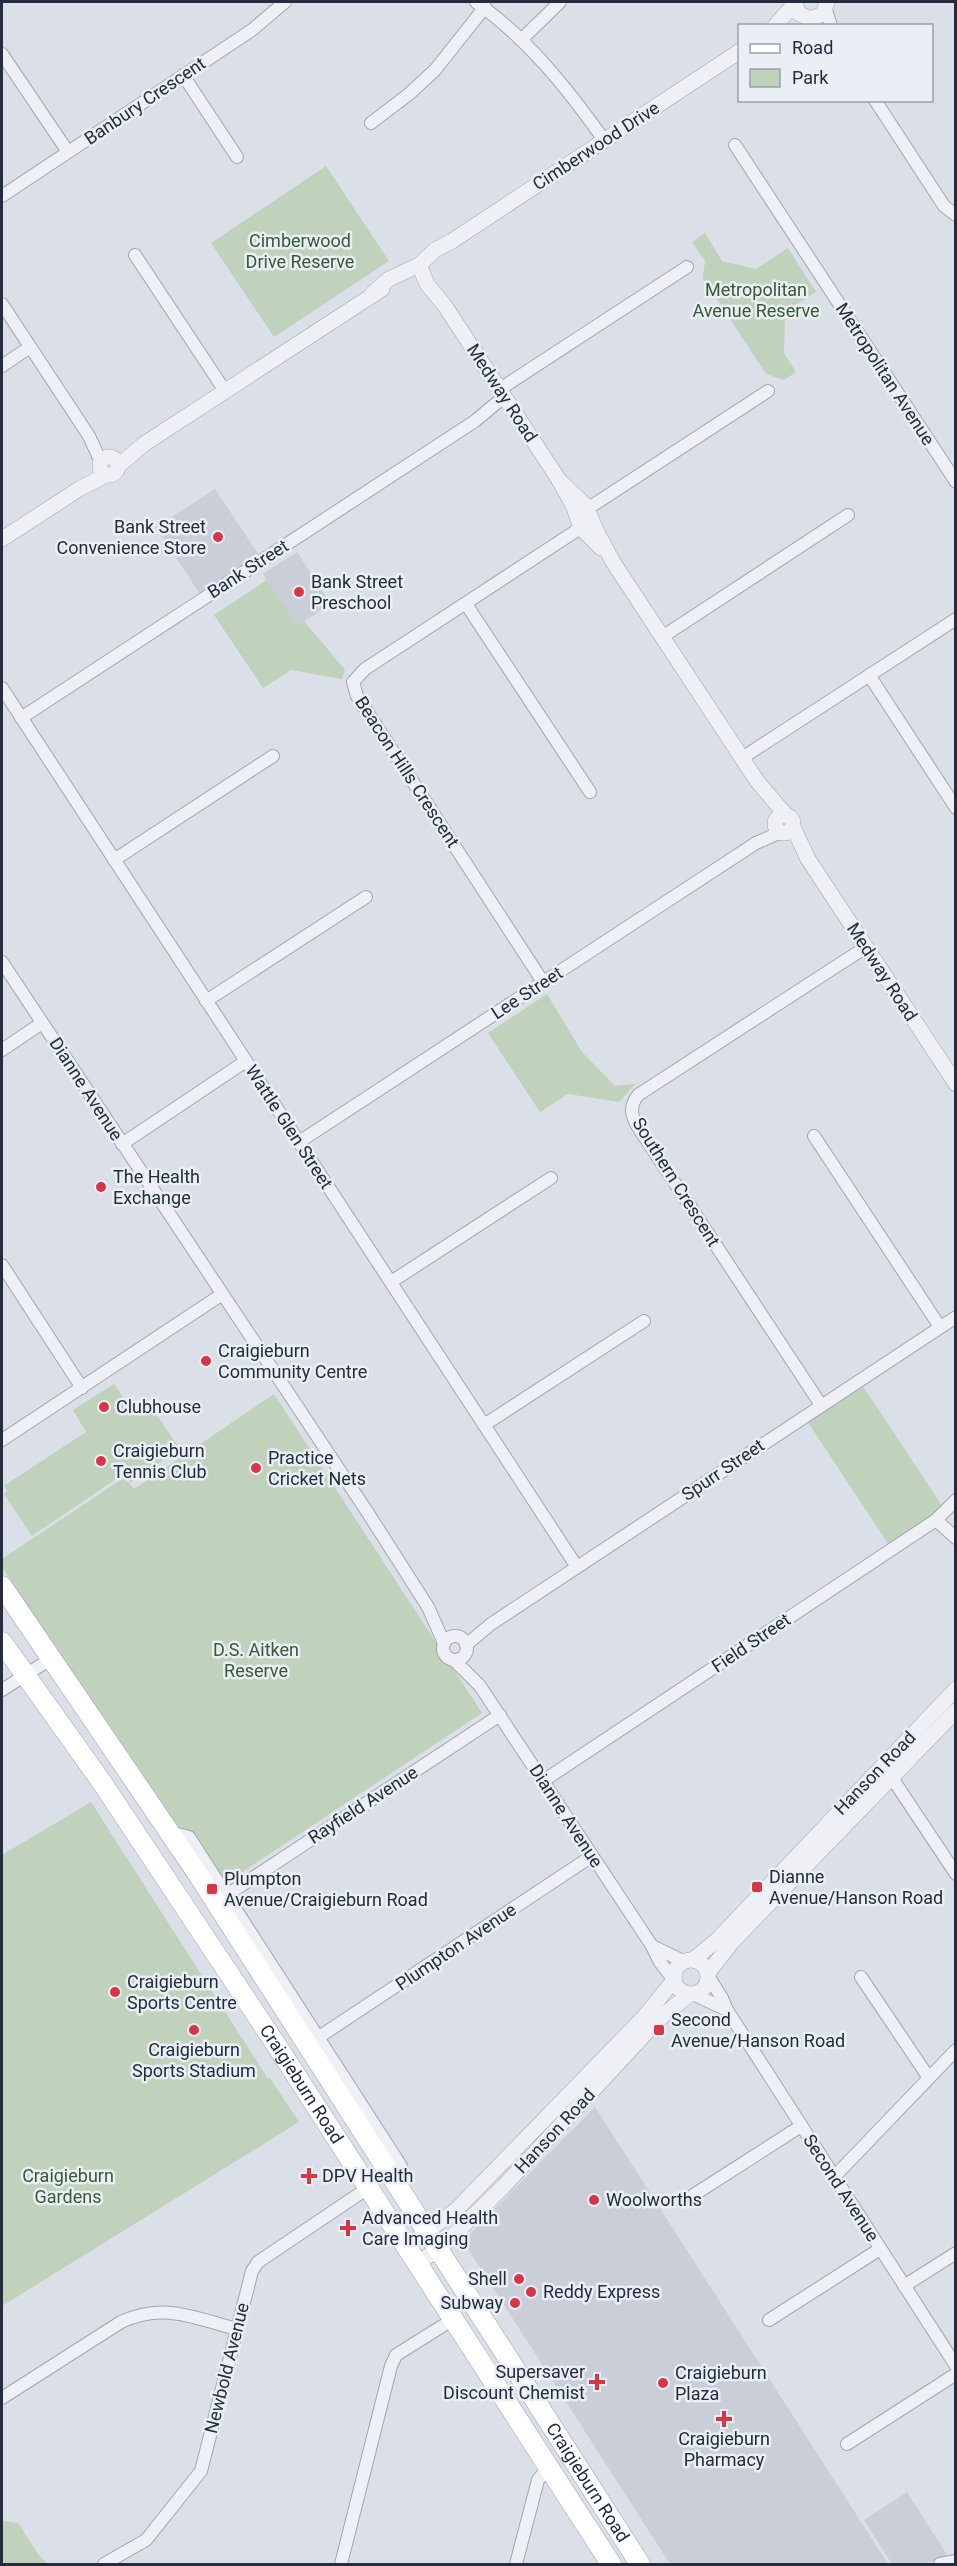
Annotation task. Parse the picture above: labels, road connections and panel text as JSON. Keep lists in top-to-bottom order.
{
  "streets": {
    "main road": ["Craigieburn Road"],
    "street": [
      "Banbury Crescent",
      "Cimberwood Drive",
      "Metropolitan Avenue",
      "Medway Road",
      "Bank Street",
      "Beacon Hills Crescent",
      "Lee Street",
      "Dianne Avenue",
      "Wattle Glen Street",
      "Southern Crescent",
      "Spurr Street",
      "Field Street",
      "Hanson Road",
      "Rayfield Avenue",
      "Plumpton Avenue",
      "Second Avenue",
      "Newbold Avenue"
    ]
  },
  "crossings": [
    ["Cimberwood Drive", "Medway Road"],
    ["Medway Road", "Bank Street"],
    ["Medway Road", "Beacon Hills Crescent"],
    ["Medway Road", "Lee Street"],
    ["Medway Road", "Southern Crescent"],
    ["Bank Street", "Wattle Glen Street"],
    ["Beacon Hills Crescent", "Lee Street"],
    ["Lee Street", "Wattle Glen Street"],
    ["Dianne Avenue", "Spurr Street"],
    ["Dianne Avenue", "Field Street"],
    ["Dianne Avenue", "Hanson Road"],
    ["Dianne Avenue", "Rayfield Avenue"],
    ["Dianne Avenue", "Plumpton Avenue"],
    ["Dianne Avenue", "Second Avenue"],
    ["Wattle Glen Street", "Spurr Street"],
    ["Southern Crescent", "Spurr Street"],
    ["Hanson Road", "Craigieburn Road"],
    ["Hanson Road", "Second Avenue"],
    ["Rayfield Avenue", "Craigieburn Road"],
    ["Plumpton Avenue", "Craigieburn Road"],
    ["Craigieburn Road", "Newbold Avenue"]
  ],
  "parks": [
    "Cimberwood Drive Reserve",
    "Metropolitan Avenue Reserve",
    "D.S. Aitken Reserve",
    "Craigieburn Gardens"
  ],
  "places": {
    "other": [
      "Bank Street Convenience Store",
      "Bank Street Preschool",
      "The Health Exchange",
      "Craigieburn Community Centre",
      "Clubhouse",
      "Craigieburn Tennis Club",
      "Practice Cricket Nets",
      "Craigieburn Sports Centre",
      "Craigieburn Sports Stadium",
      "Woolworths",
      "Shell",
      "Reddy Express",
      "Subway",
      "Craigieburn Plaza"
    ],
    "transit": ["Dianne Avenue/Hanson Road", "Plumpton Avenue/Craigieburn Road", "Second Avenue/Hanson Road"],
    "health": [
      "DPV Health",
      "Advanced Health Care Imaging",
      "Supersaver Discount Chemist",
      "Craigieburn Pharmacy"
    ]
  },
  "legend": ["Road", "Park"]
}
